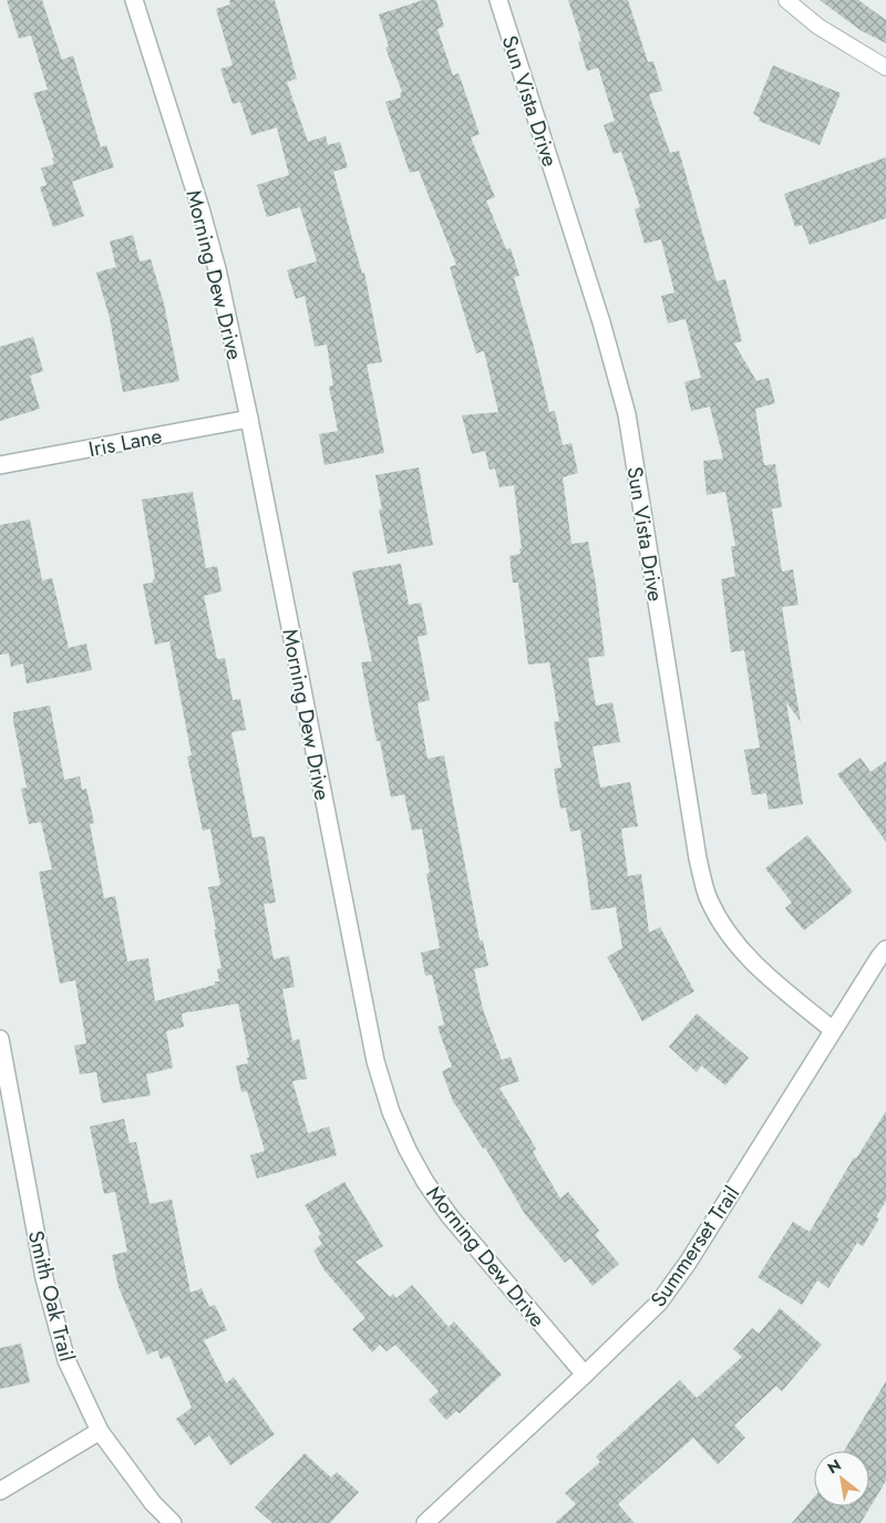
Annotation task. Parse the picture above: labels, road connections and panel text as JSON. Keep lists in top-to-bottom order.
{
  "streets": {
    "street": [
      "Sun Vista Drive",
      "Morning Dew Drive",
      "Iris Lane",
      "Summerset Trail",
      "Smith Oak Trail"
    ]
  },
  "crossings": [
    ["Sun Vista Drive", "Summerset Trail"],
    ["Morning Dew Drive", "Iris Lane"],
    ["Morning Dew Drive", "Summerset Trail"]
  ],
  "north": "top left"
}
